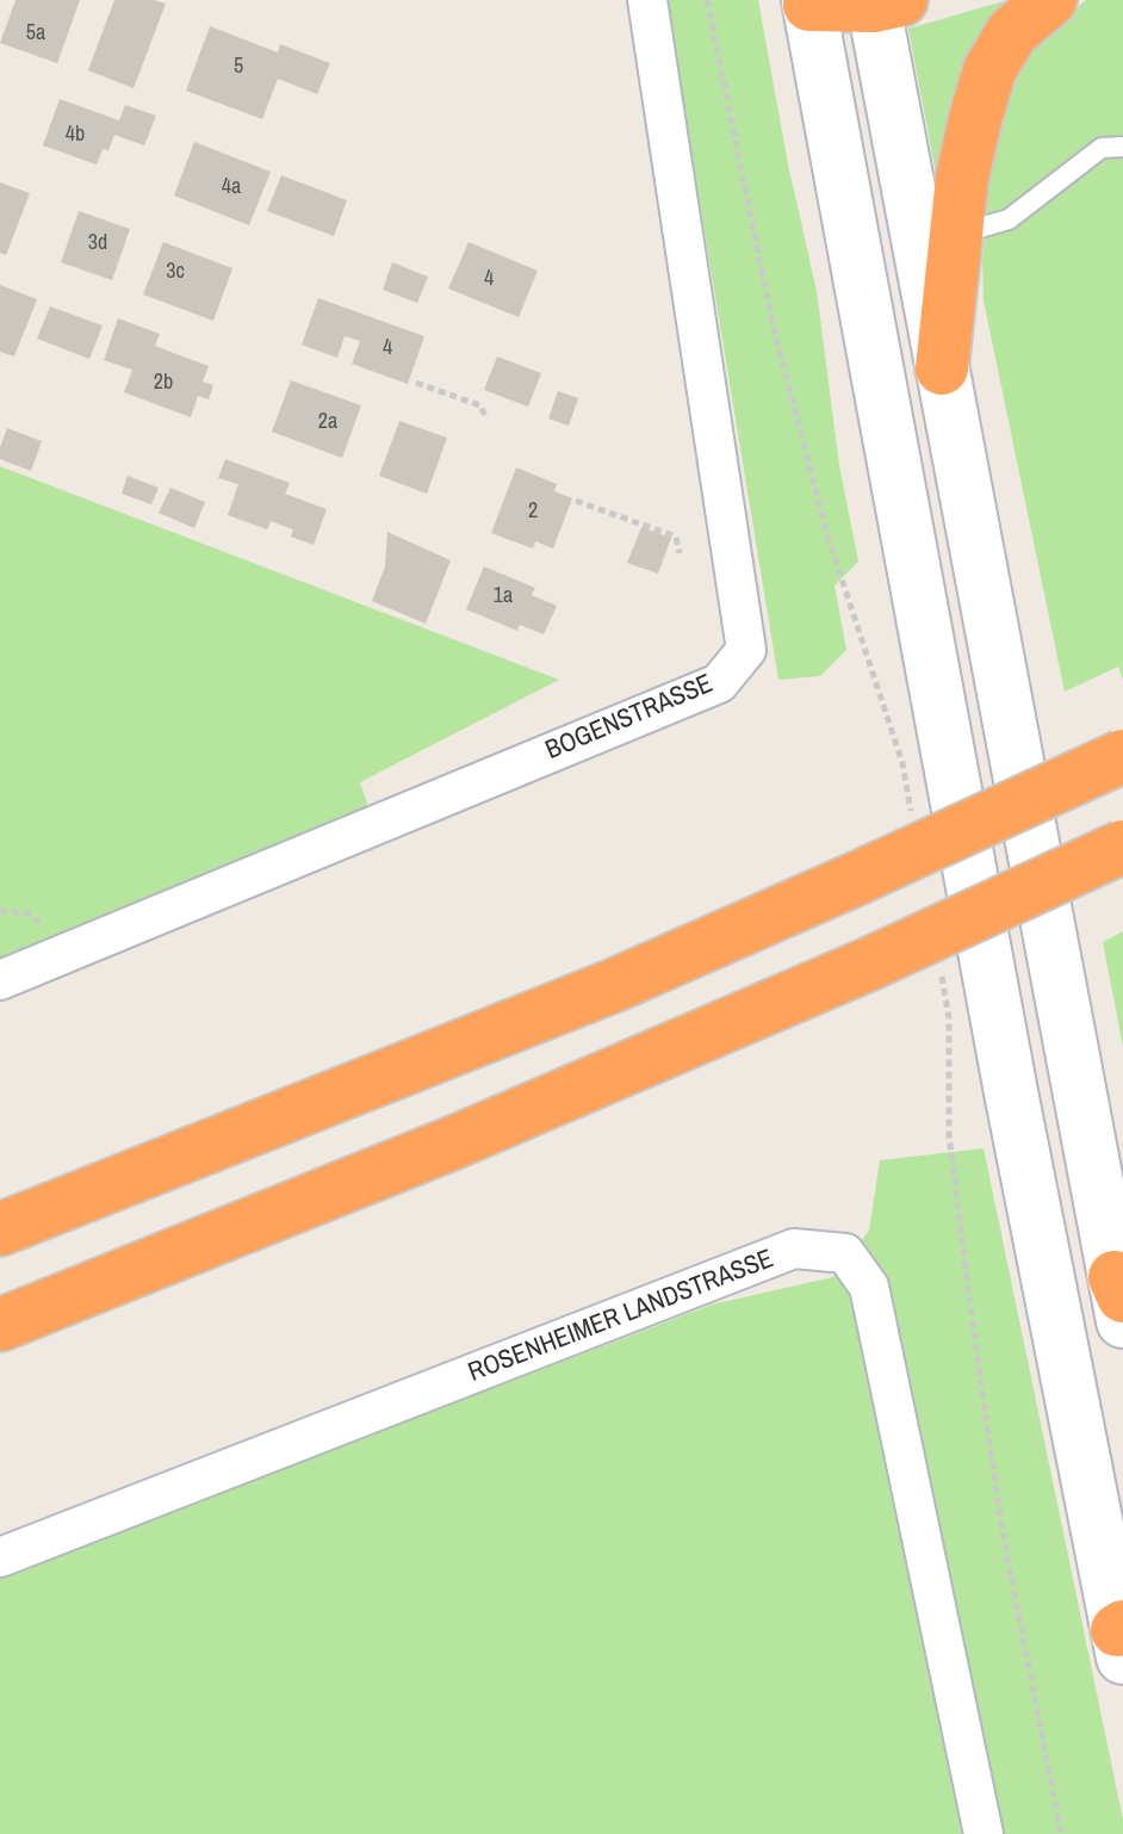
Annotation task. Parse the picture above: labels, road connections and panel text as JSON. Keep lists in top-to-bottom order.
{
  "streets": {
    "street": ["BOGENSTRASSE", "ROSENHEIMER LANDSTRASSE"]
  },
  "house_numbers": [
    "5a",
    "5",
    "4b",
    "4a",
    "3d",
    "3c",
    "4",
    "4",
    "2b",
    "2a",
    "2",
    "1a"
  ]
}
